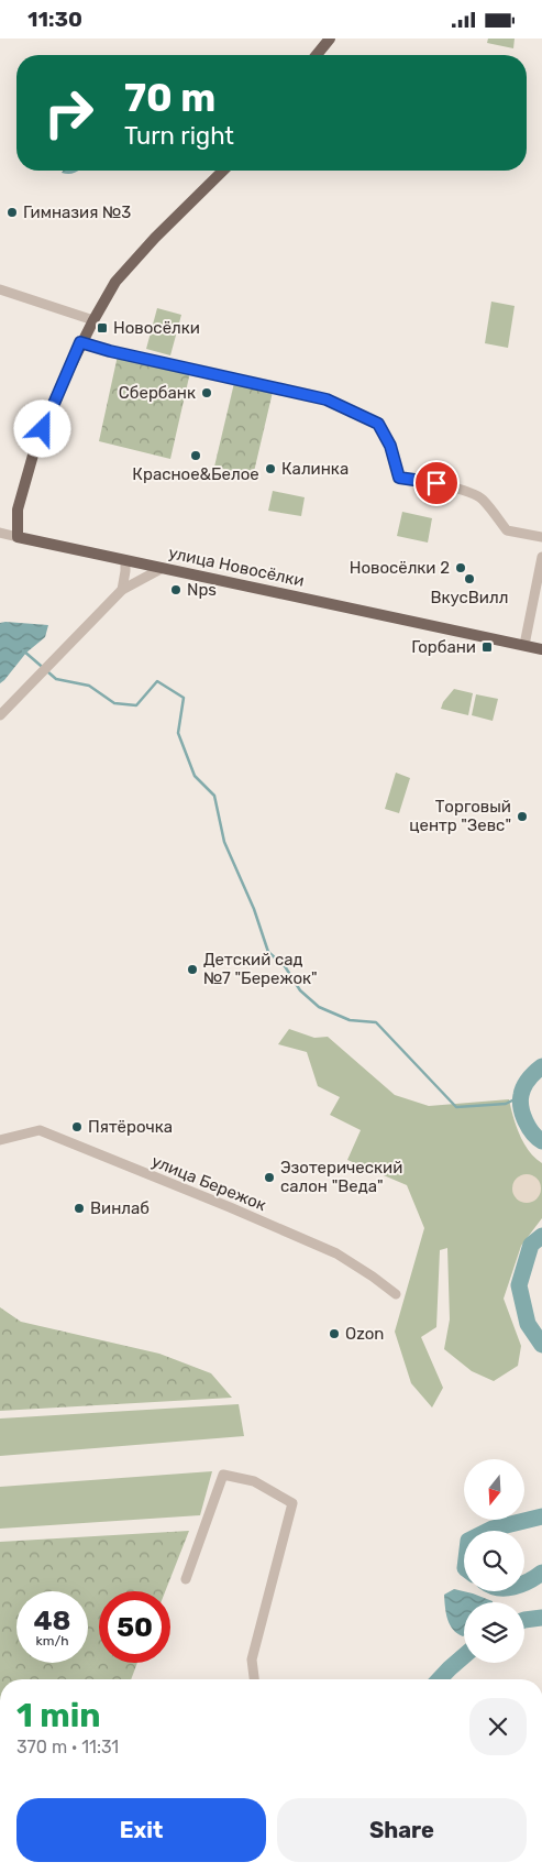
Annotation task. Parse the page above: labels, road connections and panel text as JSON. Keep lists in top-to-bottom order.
{
  "streets": {
    "main road": ["улица Новосёлки"],
    "street": ["улица Бережок"]
  },
  "places": {
    "other": [
      "Гимназия №3",
      "Сбербанк",
      "Красное&Белое",
      "Калинка",
      "Новосёлки 2",
      "ВкусВилл",
      "Nps",
      "Торговый центр \"Зевс\"",
      "Детский сад №7 \"Бережок\"",
      "Пятёрочка",
      "Эзотерический салон \"Веда\"",
      "Винлаб",
      "Ozon"
    ],
    "transit": ["Новосёлки", "Горбани"]
  },
  "north": "bottom",
  "page": {
    "status": "11:30",
    "turn": ["70 m", "Turn right"],
    "speed": "48 km/h",
    "limit": "50",
    "heading": ["1 min", "370 m · 11:31"],
    "buttons": ["Exit", "Share"]
  }
}
